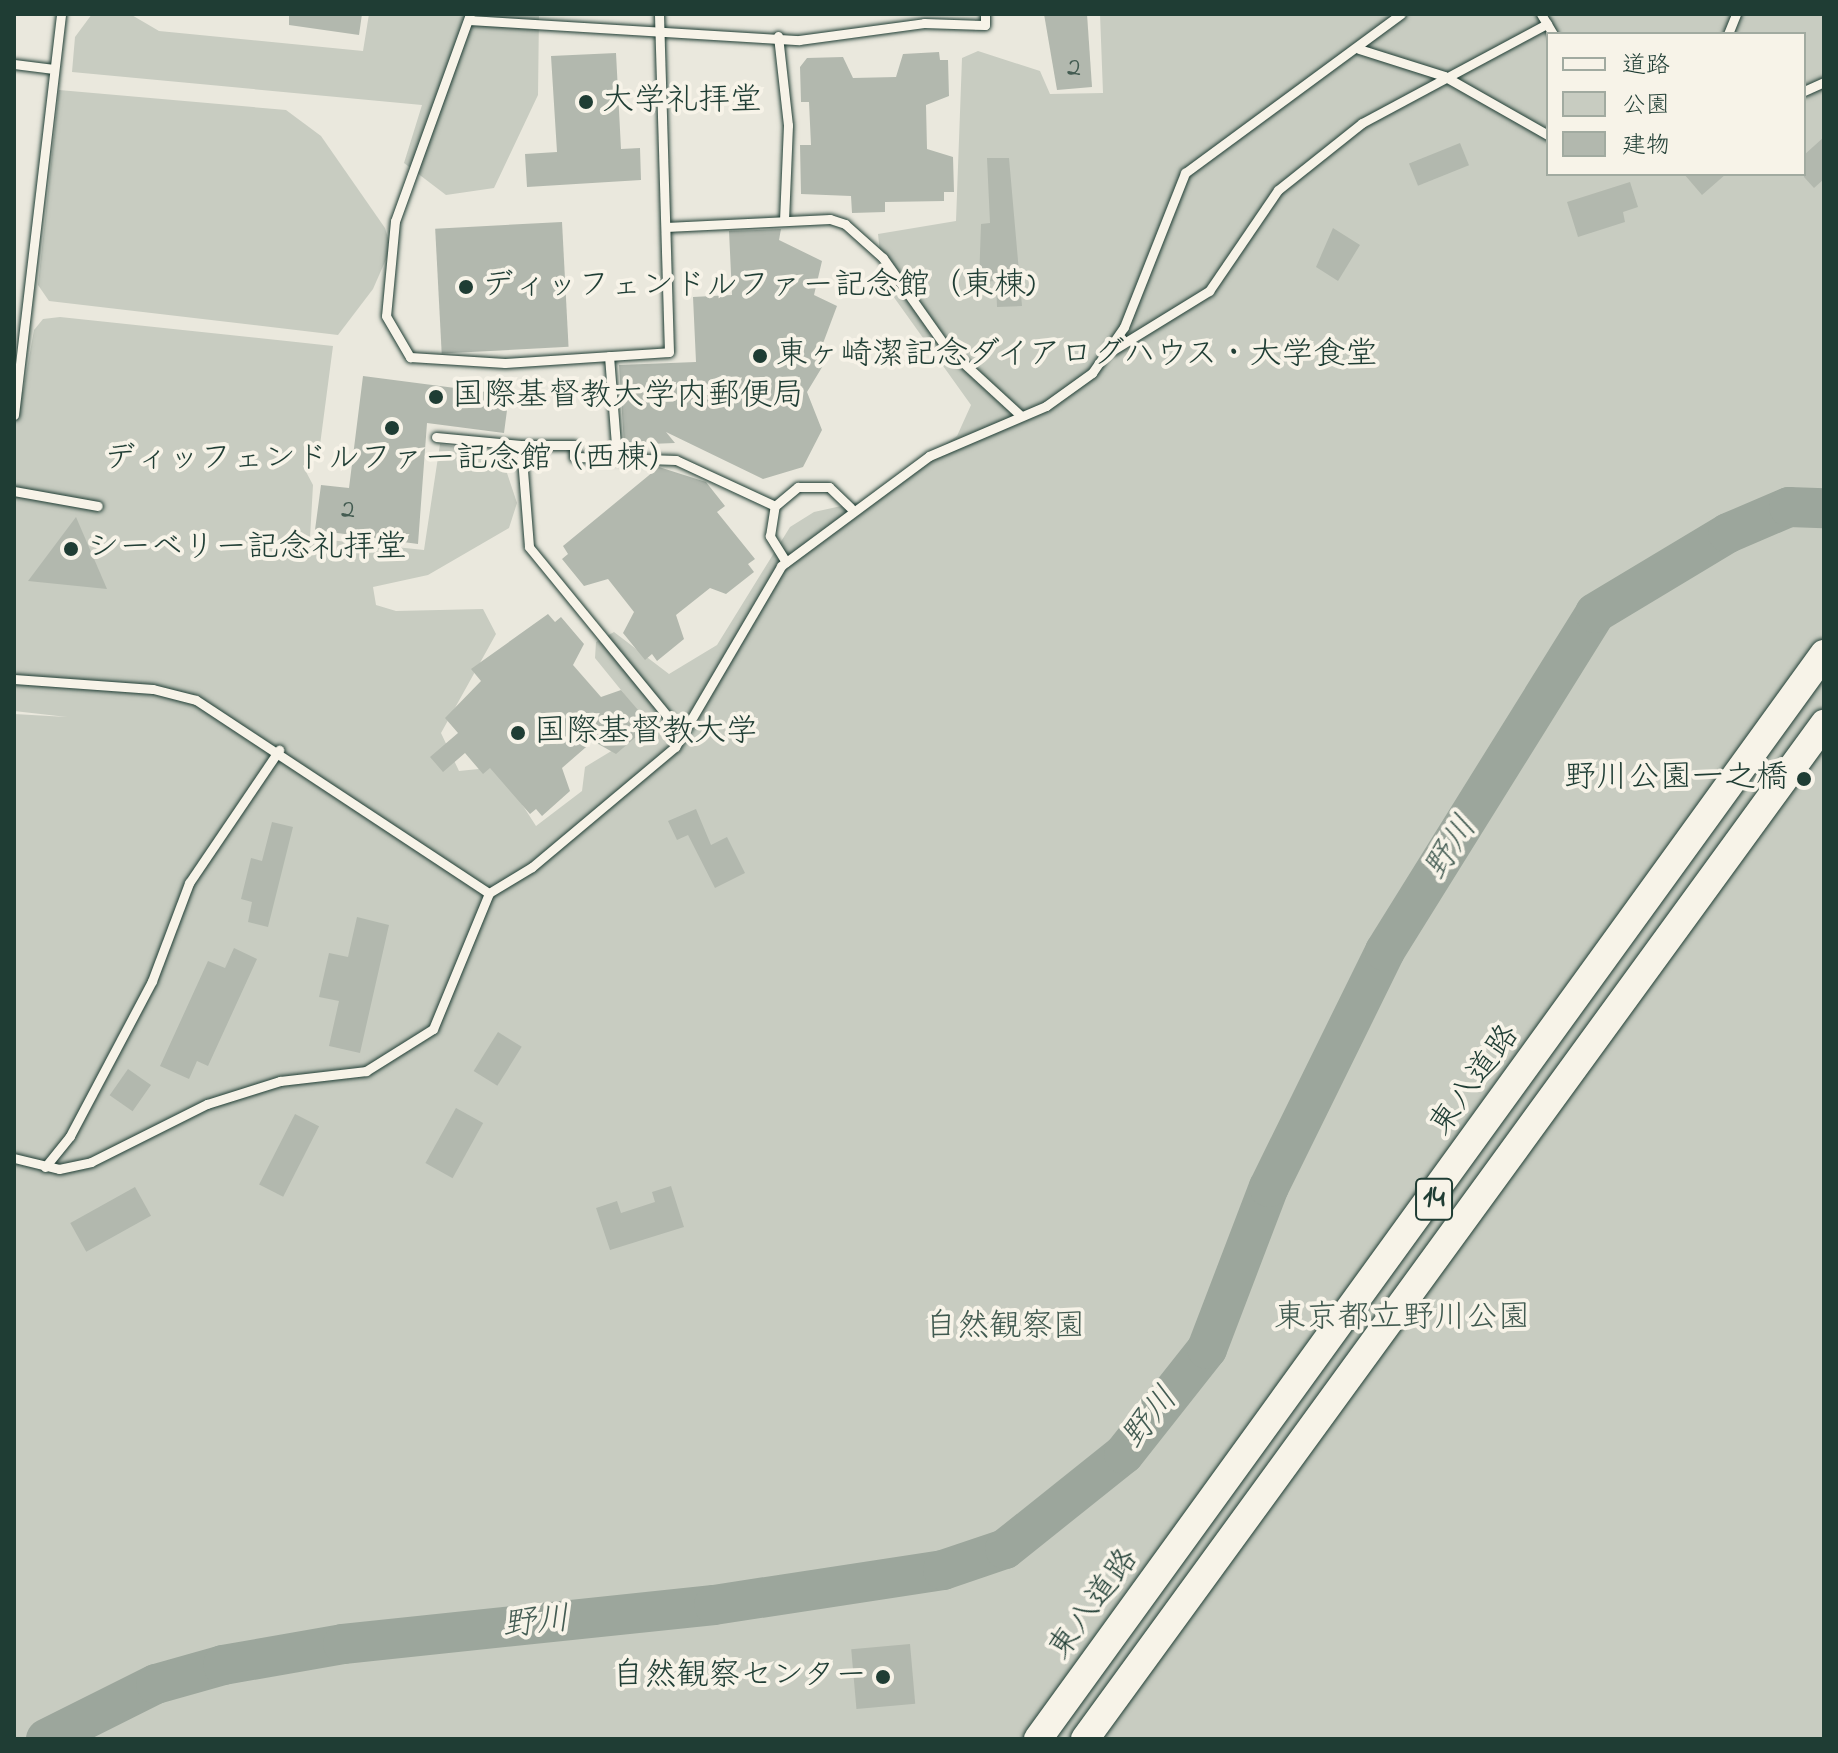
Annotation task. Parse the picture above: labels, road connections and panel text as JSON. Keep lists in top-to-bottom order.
{
  "streets": {
    "main road": ["東八道路", "14"]
  },
  "water": ["野川"],
  "parks": ["東京都立野川公園", "自然観察園"],
  "places": [
    "大学礼拝堂",
    "ディッフェンドルファー記念館（東棟)",
    "東ヶ崎潔記念ダイアログハウス・大学食堂",
    "国際基督教大学内郵便局",
    "ディッフェンドルファー記念館（西棟）",
    "シーベリー記念礼拝堂",
    "国際基督教大学",
    "野川公園一之橋",
    "自然観察センター"
  ],
  "house_numbers": ["2", "2"],
  "legend": ["道路", "公園", "建物"]
}
